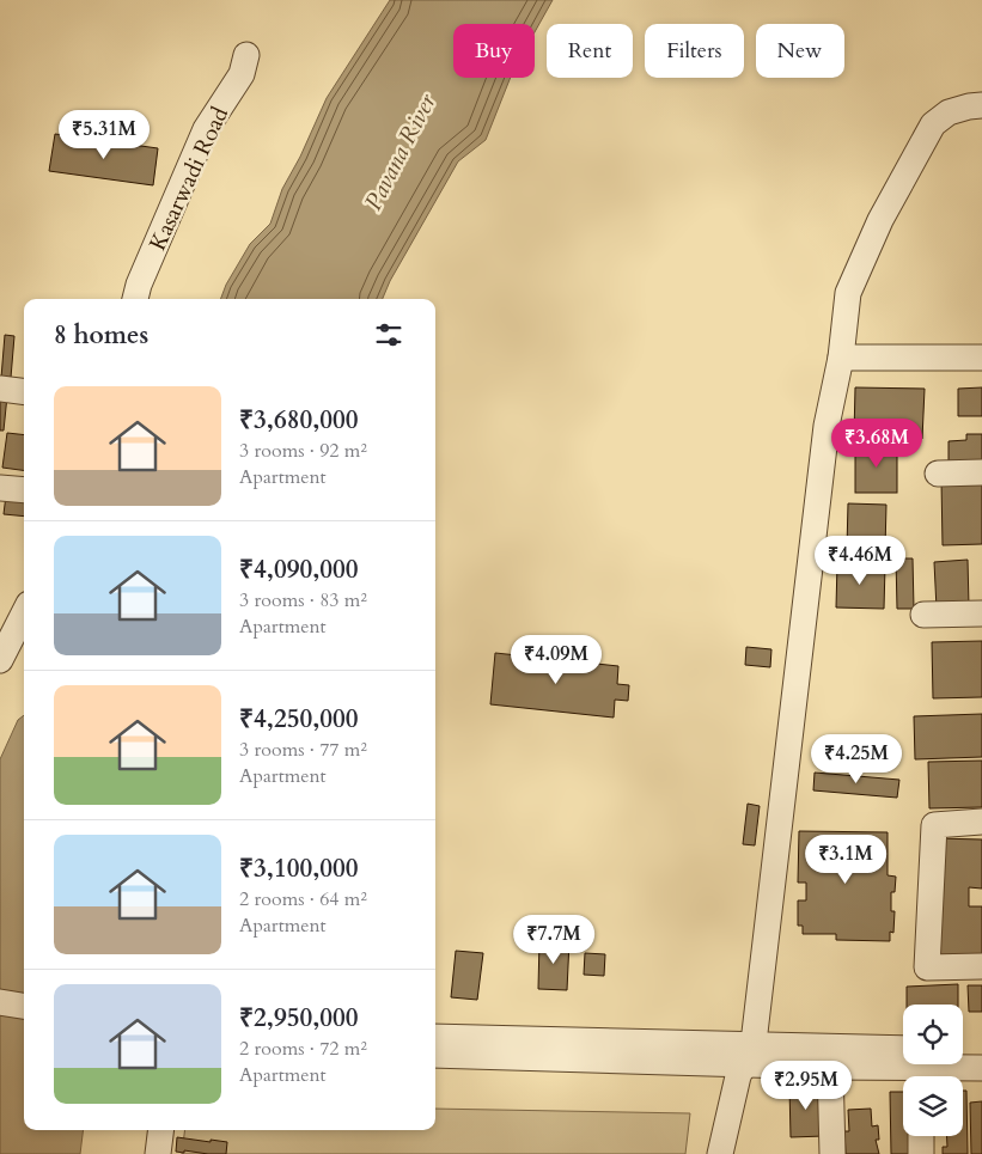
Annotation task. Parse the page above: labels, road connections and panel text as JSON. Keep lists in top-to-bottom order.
{
  "streets": {
    "street": ["Kasarwadi Road"]
  },
  "water": ["Pavana River"],
  "page": {
    "chip": [
      "Buy",
      "Rent",
      "Filters",
      "New"
    ],
    "price": [
      "₹5.31M",
      "₹3.68M",
      "₹4.46M",
      "₹4.09M",
      "₹4.25M",
      "₹3.1M",
      "₹7.7M",
      "₹2.95M"
    ],
    "heading": "8 homes",
    "list": [
      {
        "name": "₹3,680,000",
        "note": "3 rooms · 92 m² · Apartment"
      },
      {
        "name": "₹4,090,000",
        "note": "3 rooms · 83 m² · Apartment"
      },
      {
        "name": "₹4,250,000",
        "note": "3 rooms · 77 m² · Apartment"
      },
      {
        "name": "₹3,100,000",
        "note": "2 rooms · 64 m² · Apartment"
      },
      {
        "name": "₹2,950,000",
        "note": "2 rooms · 72 m² · Apartment"
      }
    ]
  }
}
